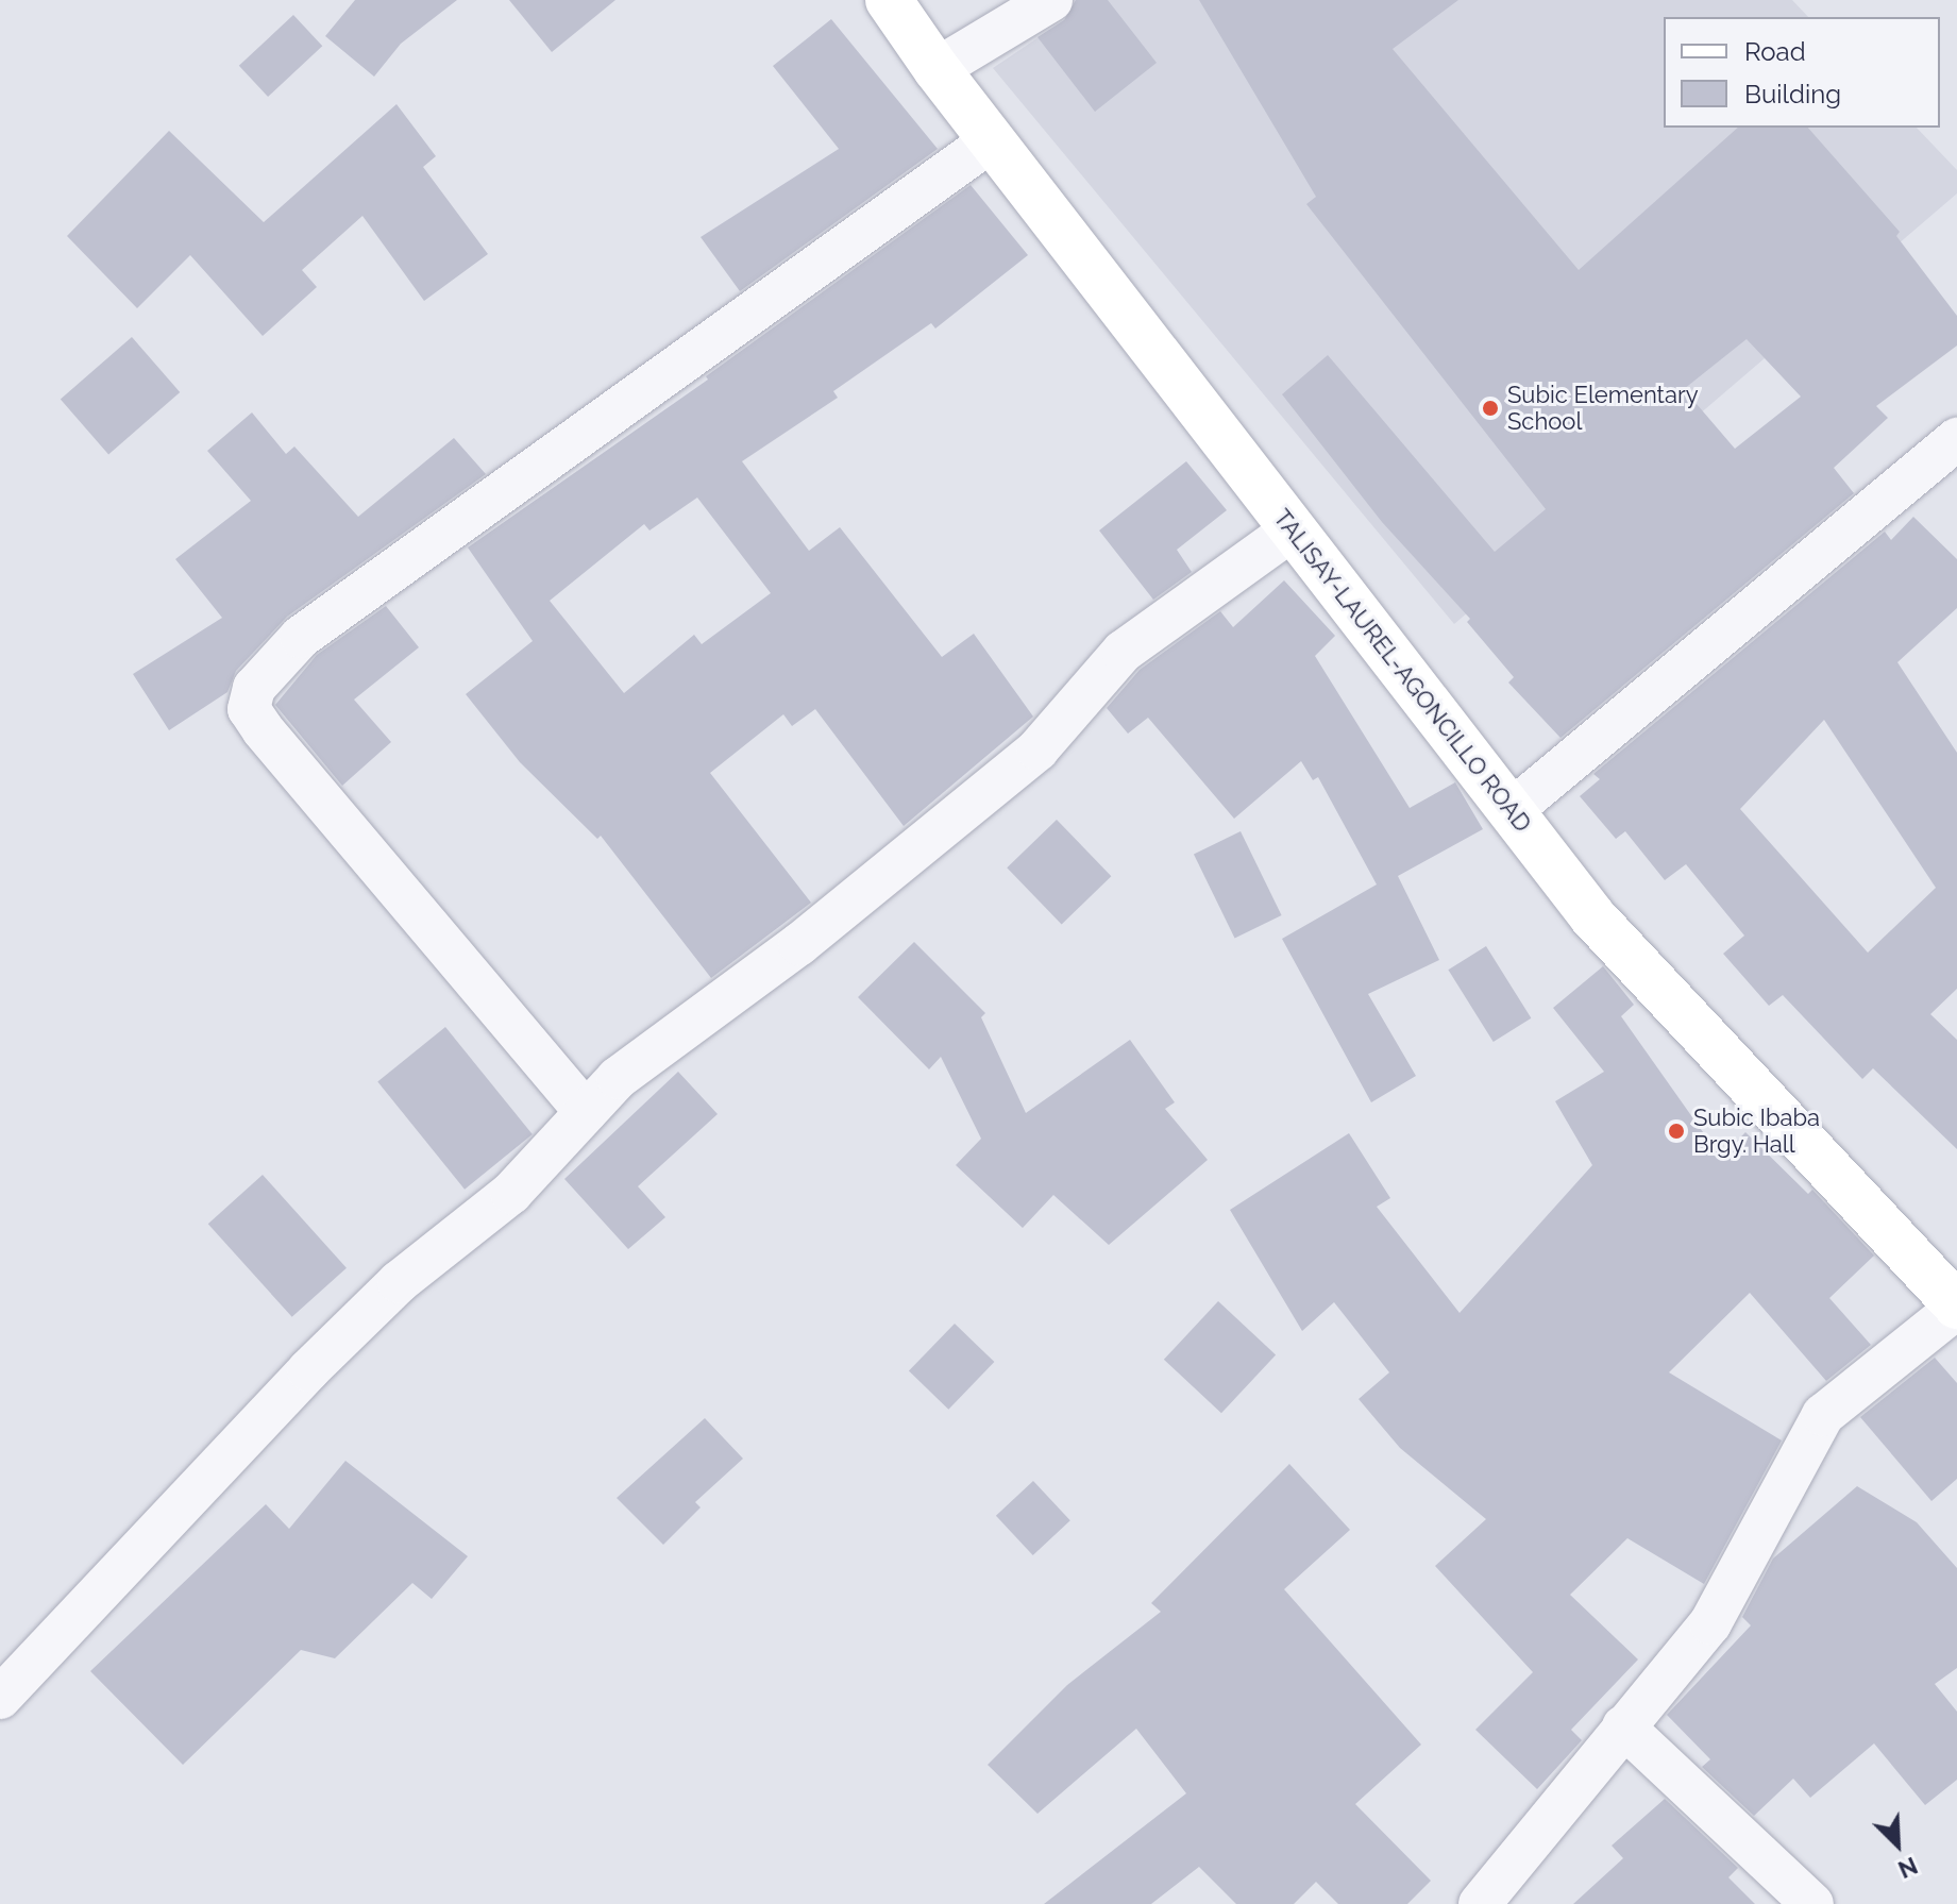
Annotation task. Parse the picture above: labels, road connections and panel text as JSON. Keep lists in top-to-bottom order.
{
  "streets": {
    "main road": ["TALISAY-LAUREL-AGONCILLO ROAD"]
  },
  "places": ["Subic Elementary School", "Subic Ibaba Brgy. Hall"],
  "legend": ["Road", "Building"],
  "north": "bottom right"
}
